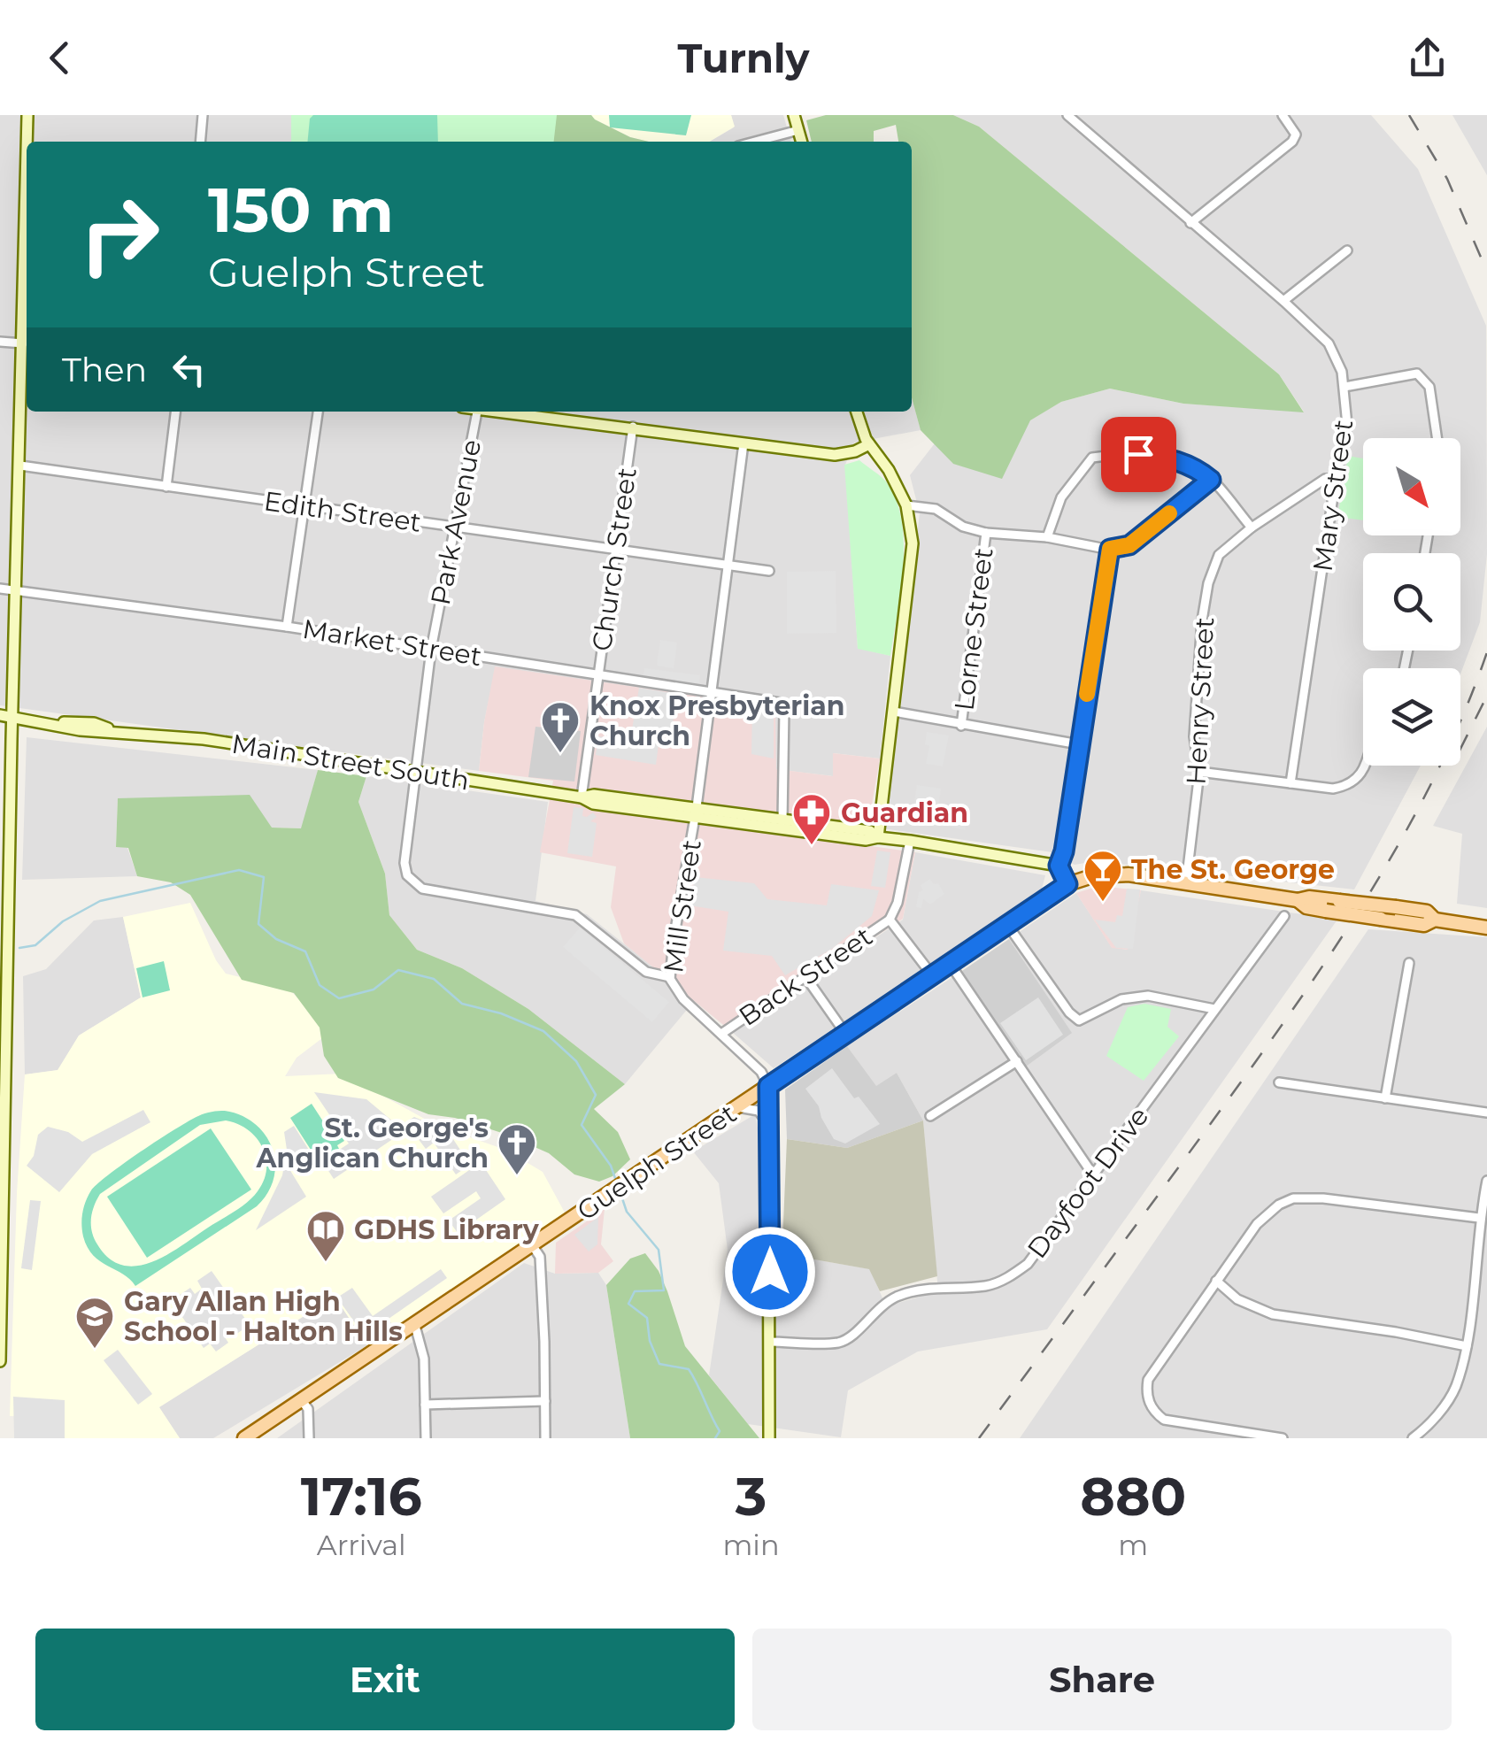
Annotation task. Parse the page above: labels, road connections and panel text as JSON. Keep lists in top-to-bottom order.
{
  "streets": {
    "main road": ["Main Street South", "Guelph Street"],
    "street": [
      "Mary Street",
      "Edith Street",
      "Park Avenue",
      "Church Street",
      "Lorne Street",
      "Market Street",
      "Henry Street",
      "Mill Street",
      "Back Street",
      "Dayfoot Drive"
    ]
  },
  "crossings": [
    ["Mary Street", "Henry Street"],
    ["Edith Street", "Park Avenue"],
    ["Edith Street", "Church Street"],
    ["Edith Street", "Mill Street"],
    ["Park Avenue", "Market Street"],
    ["Park Avenue", "Main Street South"],
    ["Park Avenue", "Mill Street"],
    ["Church Street", "Market Street"],
    ["Church Street", "Main Street South"],
    ["Market Street", "Main Street South"],
    ["Market Street", "Mill Street"],
    ["Main Street South", "Mill Street"],
    ["Mill Street", "Back Street"],
    ["Mill Street", "Guelph Street"]
  ],
  "places": {
    "church": ["Knox Presbyterian Church", "St. George's Anglican Church"],
    "pharmacy": ["Guardian"],
    "bar": ["The St. George"],
    "library": ["GDHS Library"],
    "school or university": ["Gary Allan High School - Halton Hills"]
  },
  "north": "bottom right",
  "page": {
    "header": "Turnly",
    "turn": ["150 m", "Guelph Street"],
    "then": "Then",
    "eta": [
      "17:16",
      "Arrival",
      "3",
      "min",
      "880",
      "m"
    ],
    "buttons": ["Exit", "Share"]
  }
}
